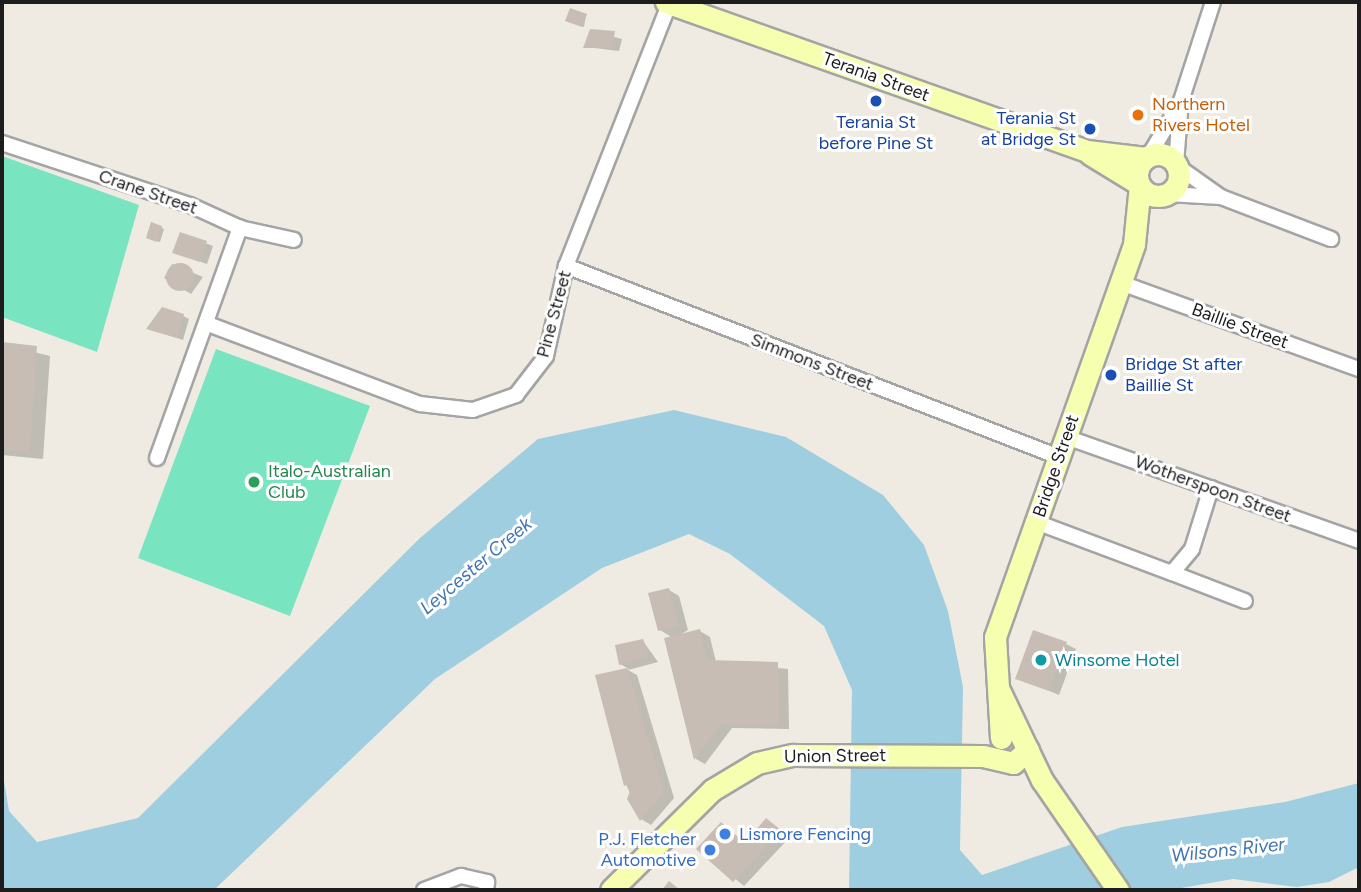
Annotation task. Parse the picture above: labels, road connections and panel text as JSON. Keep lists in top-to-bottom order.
{
  "streets": {
    "main road": ["Terania Street", "Bridge Street", "Union Street"],
    "street": [
      "Crane Street",
      "Pine Street",
      "Baillie Street",
      "Simmons Street",
      "Wotherspoon Street"
    ]
  },
  "crossings": [
    ["Terania Street", "Pine Street"],
    ["Terania Street", "Bridge Street"],
    ["Pine Street", "Simmons Street"],
    ["Baillie Street", "Bridge Street"],
    ["Simmons Street", "Bridge Street"],
    ["Simmons Street", "Wotherspoon Street"],
    ["Bridge Street", "Wotherspoon Street"],
    ["Bridge Street", "Union Street"]
  ],
  "water": ["Leycester Creek", "Wilsons River"],
  "places": [
    "Terania St before Pine St",
    "Northern Rivers Hotel",
    "Terania St at Bridge St",
    "Bridge St after Baillie St",
    "Italo-Australian Club",
    "Winsome Hotel",
    "Lismore Fencing",
    "P.J. Fletcher Automotive"
  ]
}
